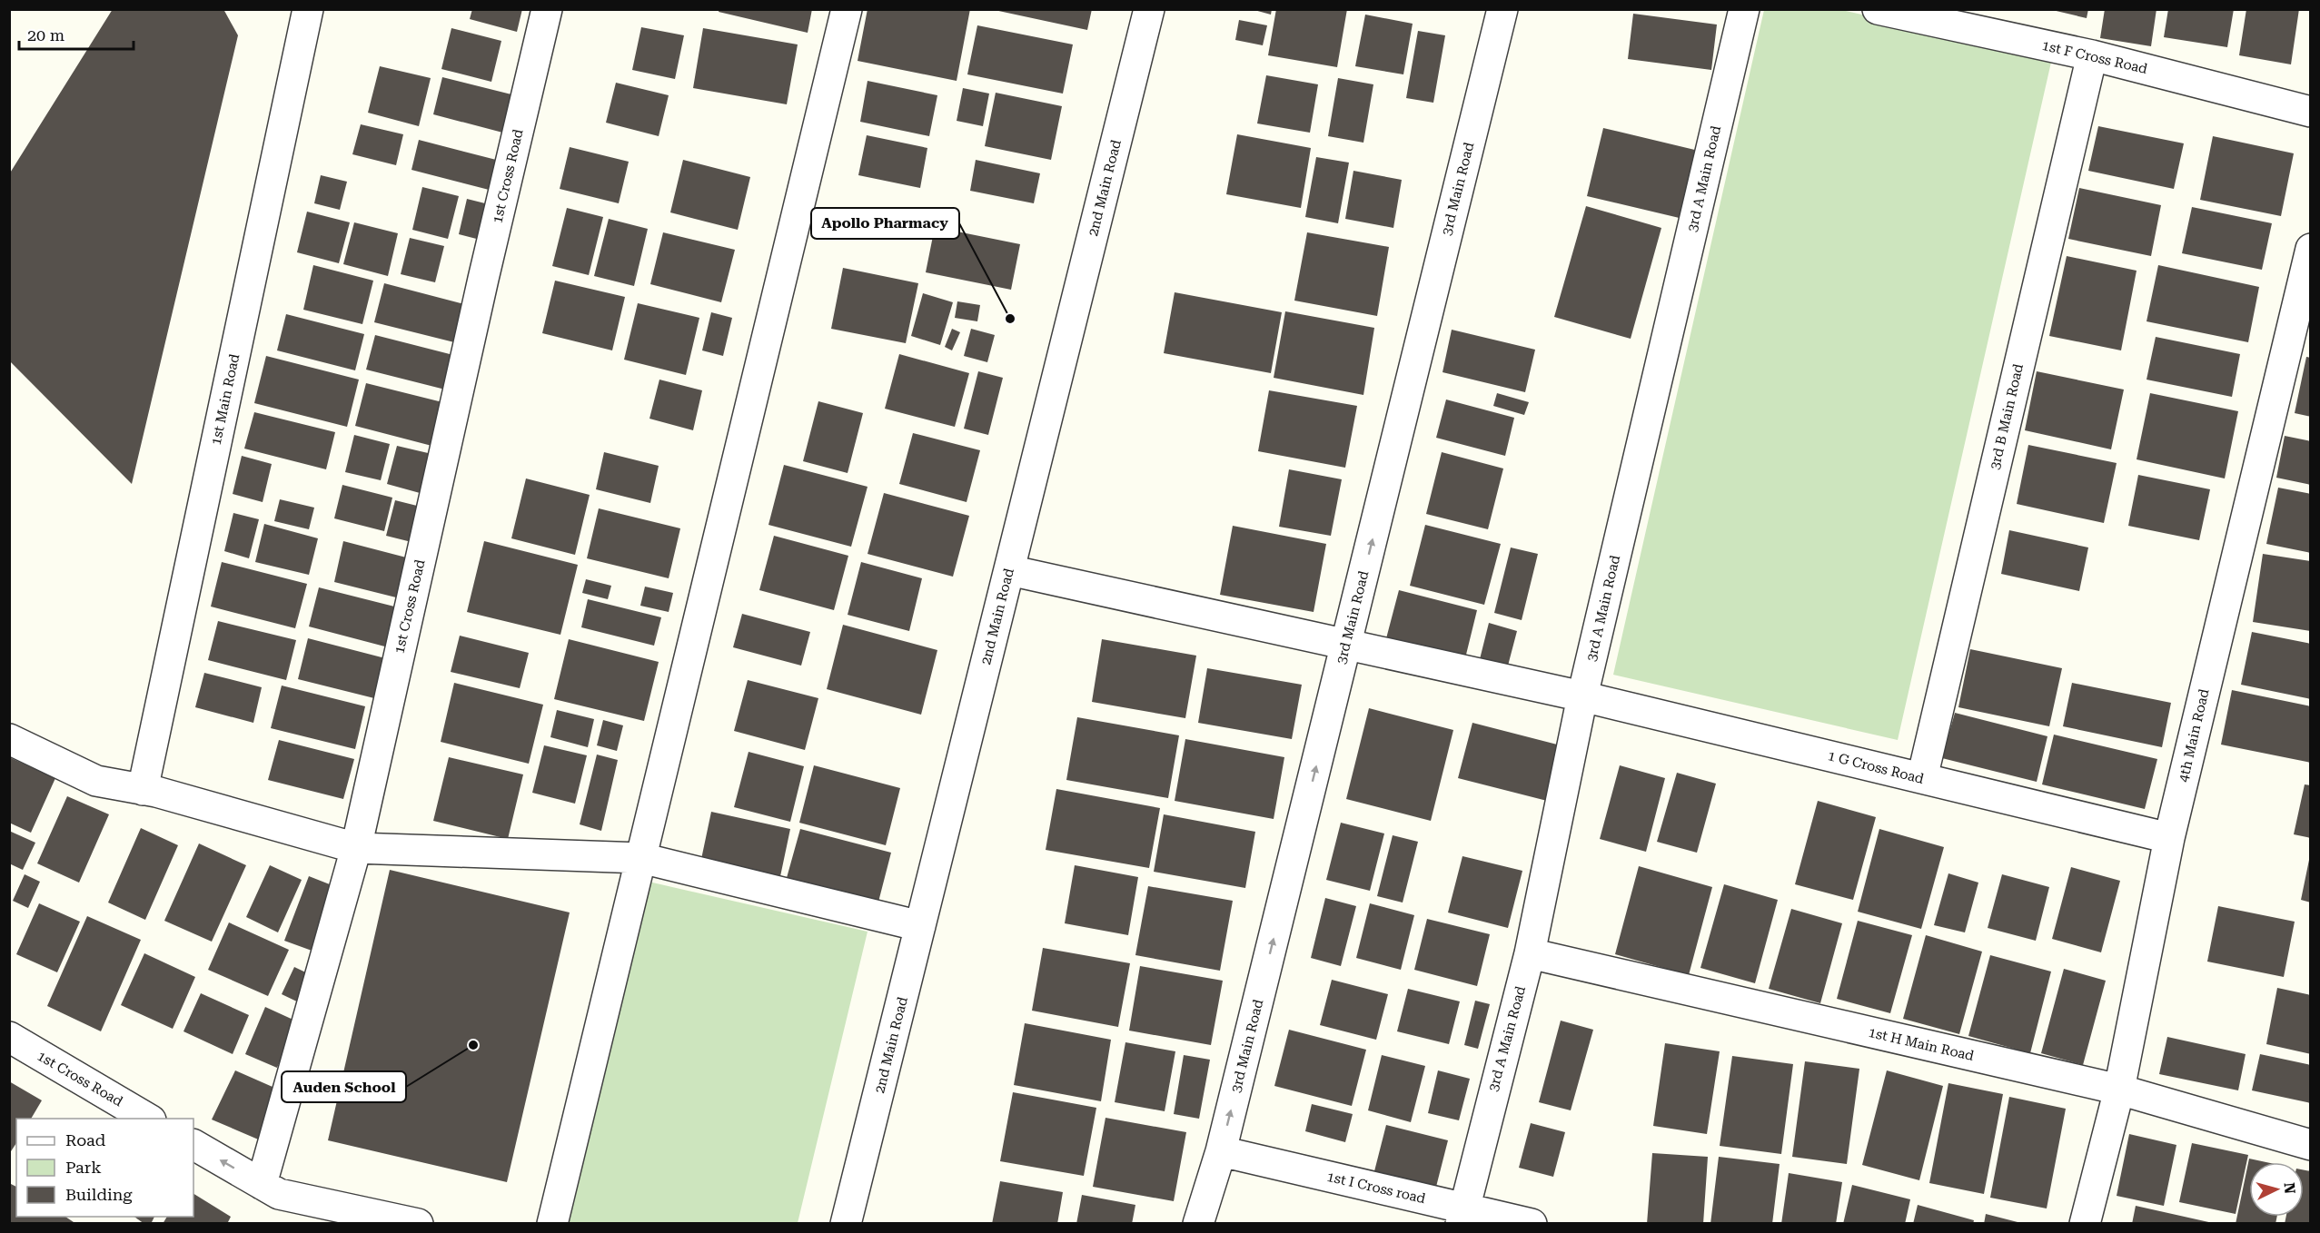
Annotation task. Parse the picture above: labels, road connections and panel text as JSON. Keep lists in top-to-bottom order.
{
  "streets": {
    "street": [
      "1st F Cross Road",
      "1st Cross Road",
      "3rd A Main Road",
      "2nd Main Road",
      "3rd Main Road",
      "1st Main Road",
      "3rd B Main Road",
      "4th Main Road",
      "1 G Cross Road",
      "1st H Main Road",
      "1st I Cross road"
    ]
  },
  "crossings": [
    ["1st F Cross Road", "3rd B Main Road"],
    ["3rd A Main Road", "1 G Cross Road"],
    ["3rd A Main Road", "1st H Main Road"],
    ["3rd A Main Road", "1st I Cross road"],
    ["2nd Main Road", "1 G Cross Road"],
    ["3rd Main Road", "1 G Cross Road"],
    ["3rd Main Road", "1st I Cross road"],
    ["3rd B Main Road", "1 G Cross Road"],
    ["4th Main Road", "1 G Cross Road"],
    ["4th Main Road", "1st H Main Road"]
  ],
  "one_way": ["3rd Main Road"],
  "places": ["Apollo Pharmacy", "Auden School"],
  "legend": ["Road", "Park", "Building"],
  "scale_bar": "20 m",
  "north": "right"
}
